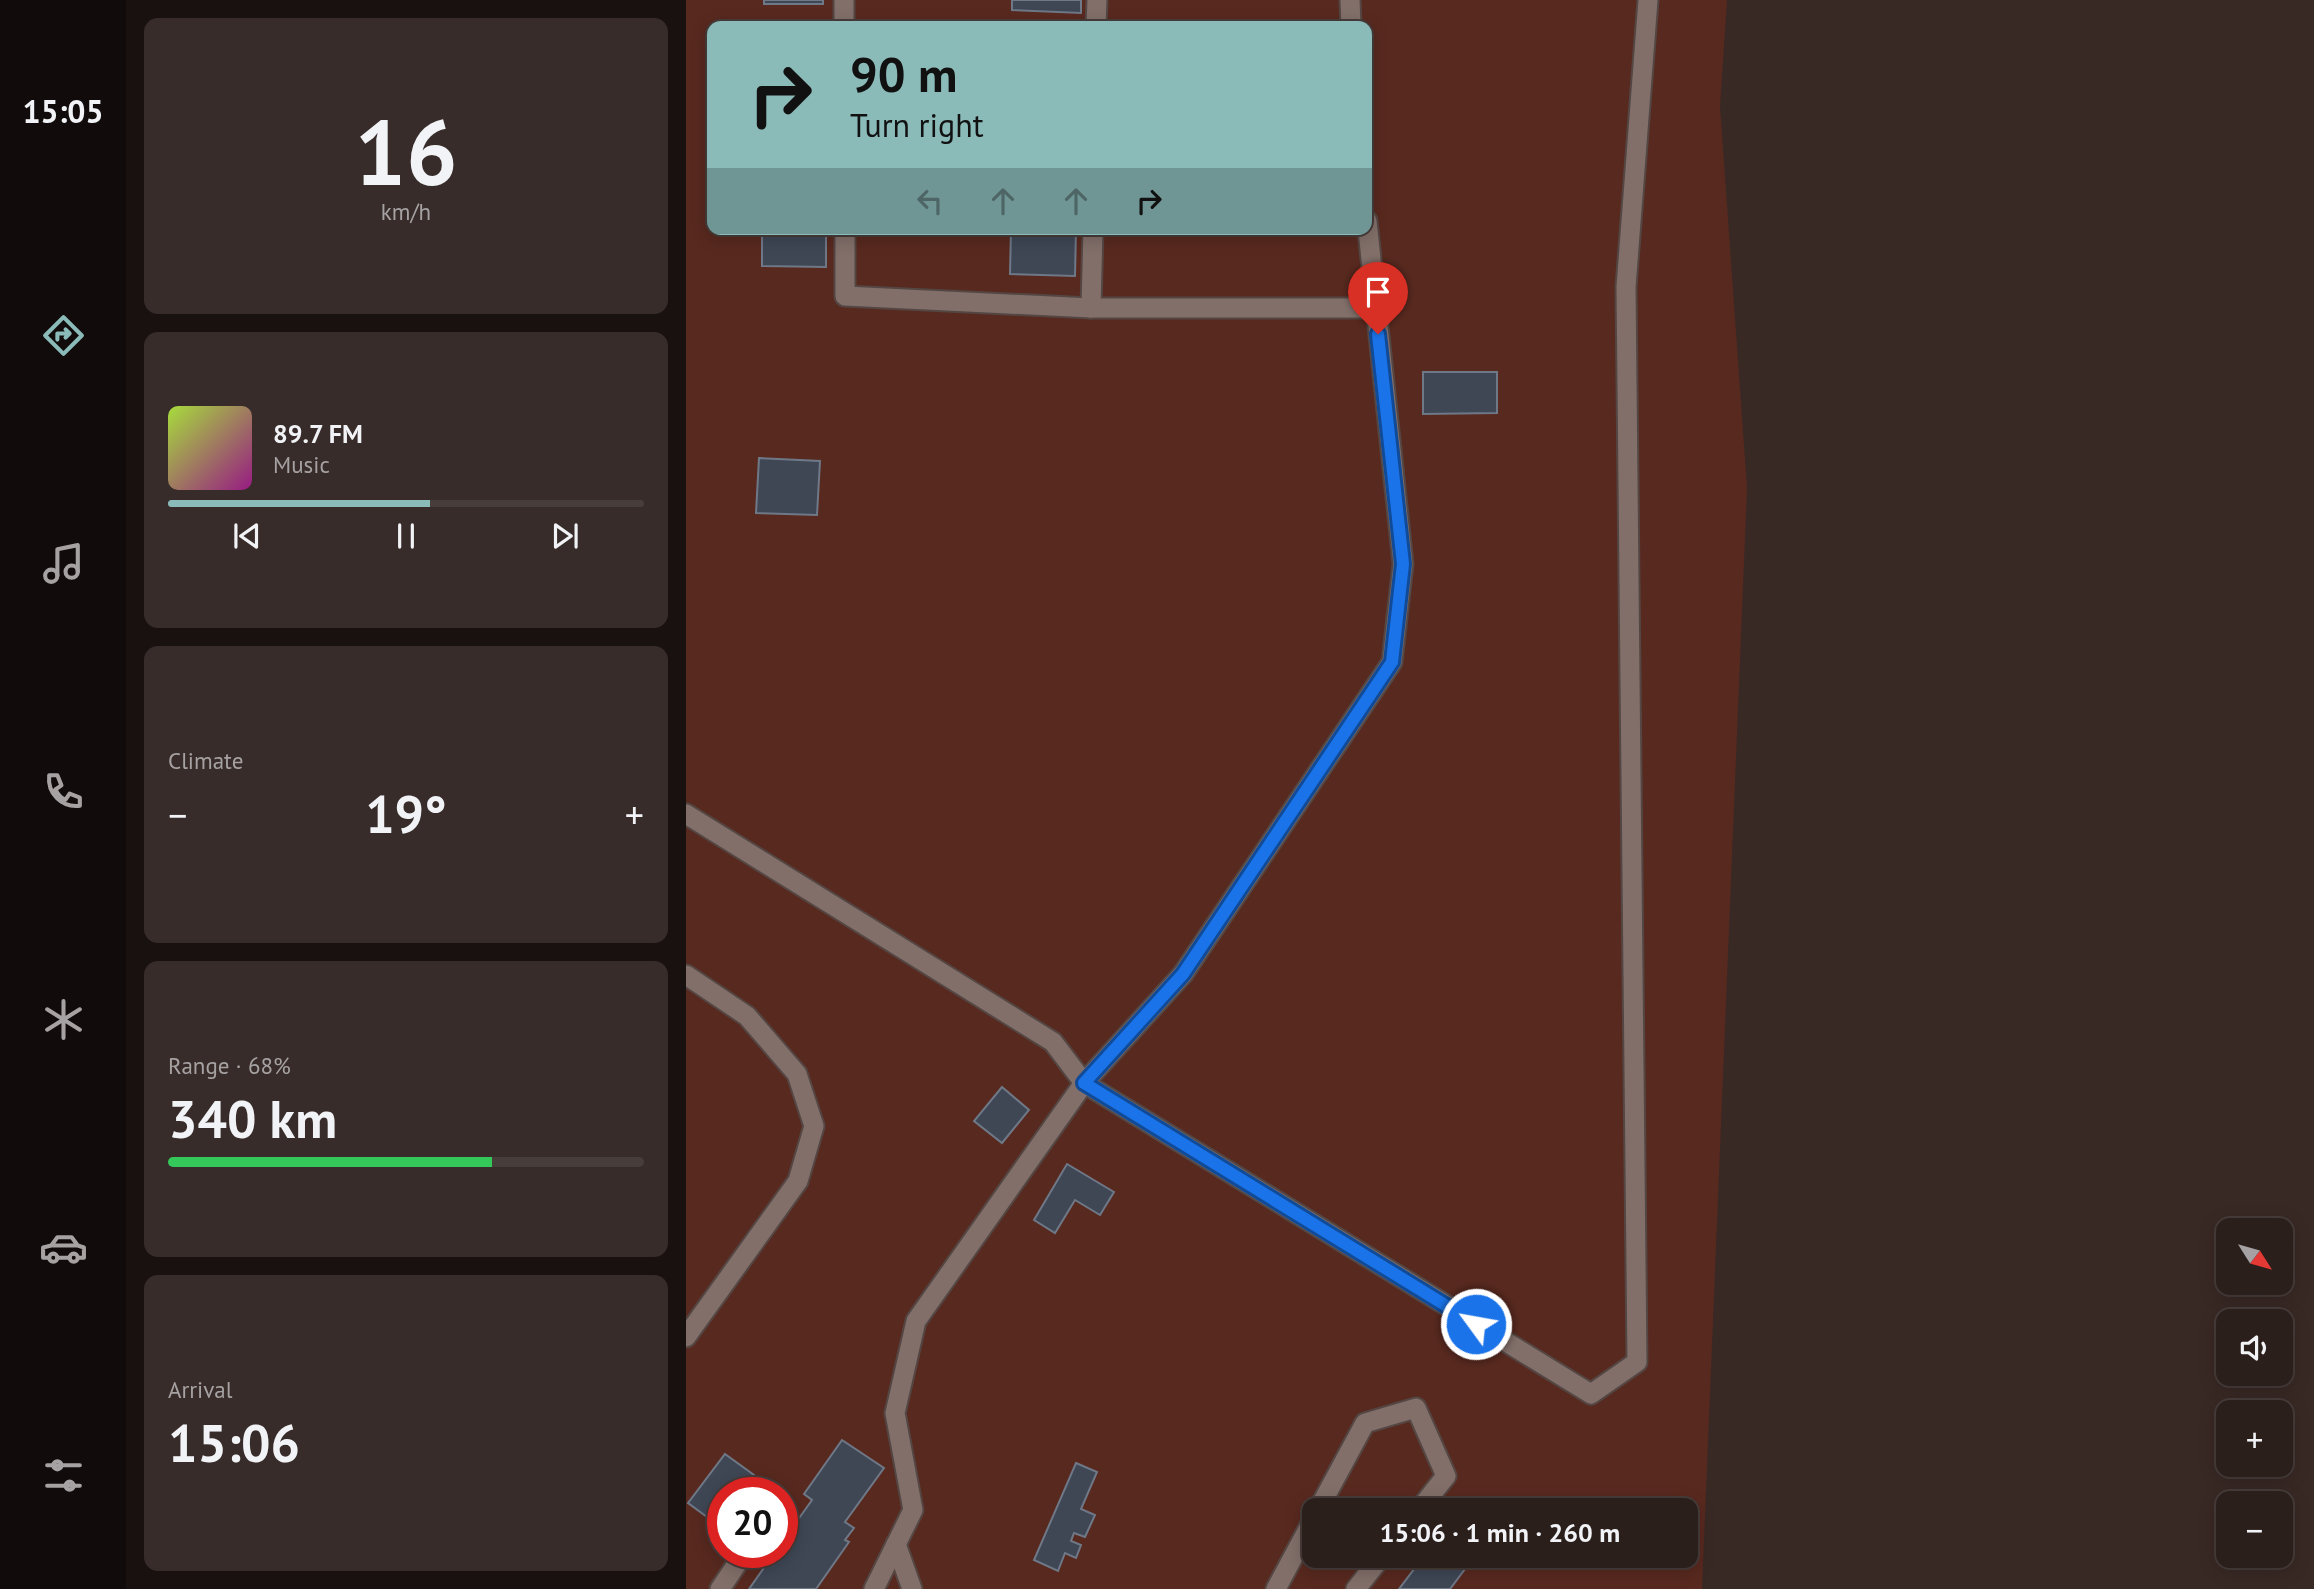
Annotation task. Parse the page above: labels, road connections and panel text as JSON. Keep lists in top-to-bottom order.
{
  "north": "bottom right",
  "page": {
    "tabs": "15:05",
    "tile": [
      ["16", "km/h"],
      "Climate",
      ["Range · 68%", "340 km"],
      ["Arrival", "15:06"]
    ],
    "turn": ["90 m", "Turn right"],
    "song": ["89.7 FM", "Music"],
    "heat": ["−", "19°", "+"],
    "map_buttons": ["+", "−"],
    "limit": "20",
    "trip": "15:06 · 1 min · 260 m"
  }
}
